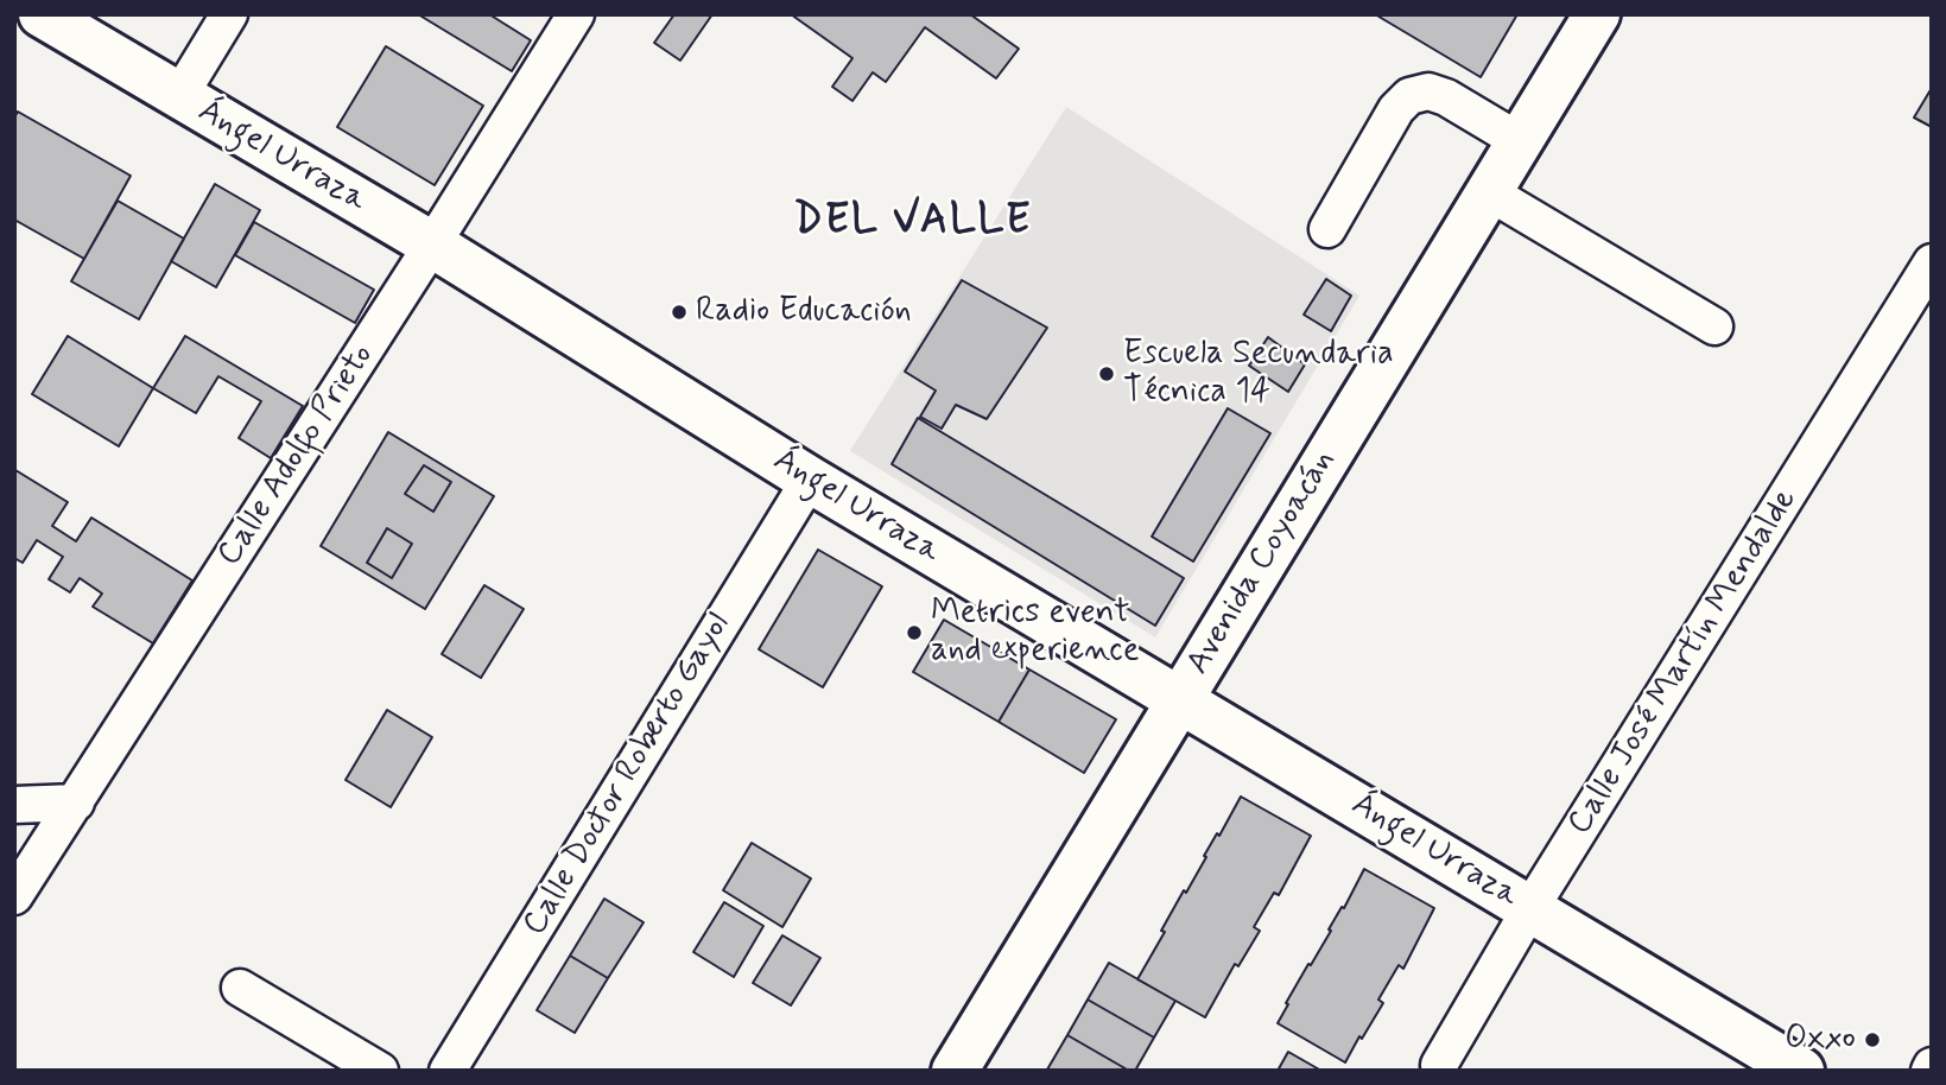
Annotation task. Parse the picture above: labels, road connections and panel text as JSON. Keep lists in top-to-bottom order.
{
  "streets": {
    "main road": ["Ángel Urraza", "Avenida Coyoacán"],
    "street": ["Calle Adolfo Prieto", "Calle José Martín Mendalde", "Calle Doctor Roberto Gayol"]
  },
  "crossings": [
    ["Ángel Urraza", "Calle Adolfo Prieto"],
    ["Ángel Urraza", "Avenida Coyoacán"],
    ["Ángel Urraza", "Calle José Martín Mendalde"],
    ["Ángel Urraza", "Calle Doctor Roberto Gayol"]
  ],
  "districts": ["DEL VALLE"],
  "places": [
    "Radio Educación",
    "Escuela Secundaria Técnica 14",
    "Metrics event and experience",
    "Oxxo"
  ]
}
